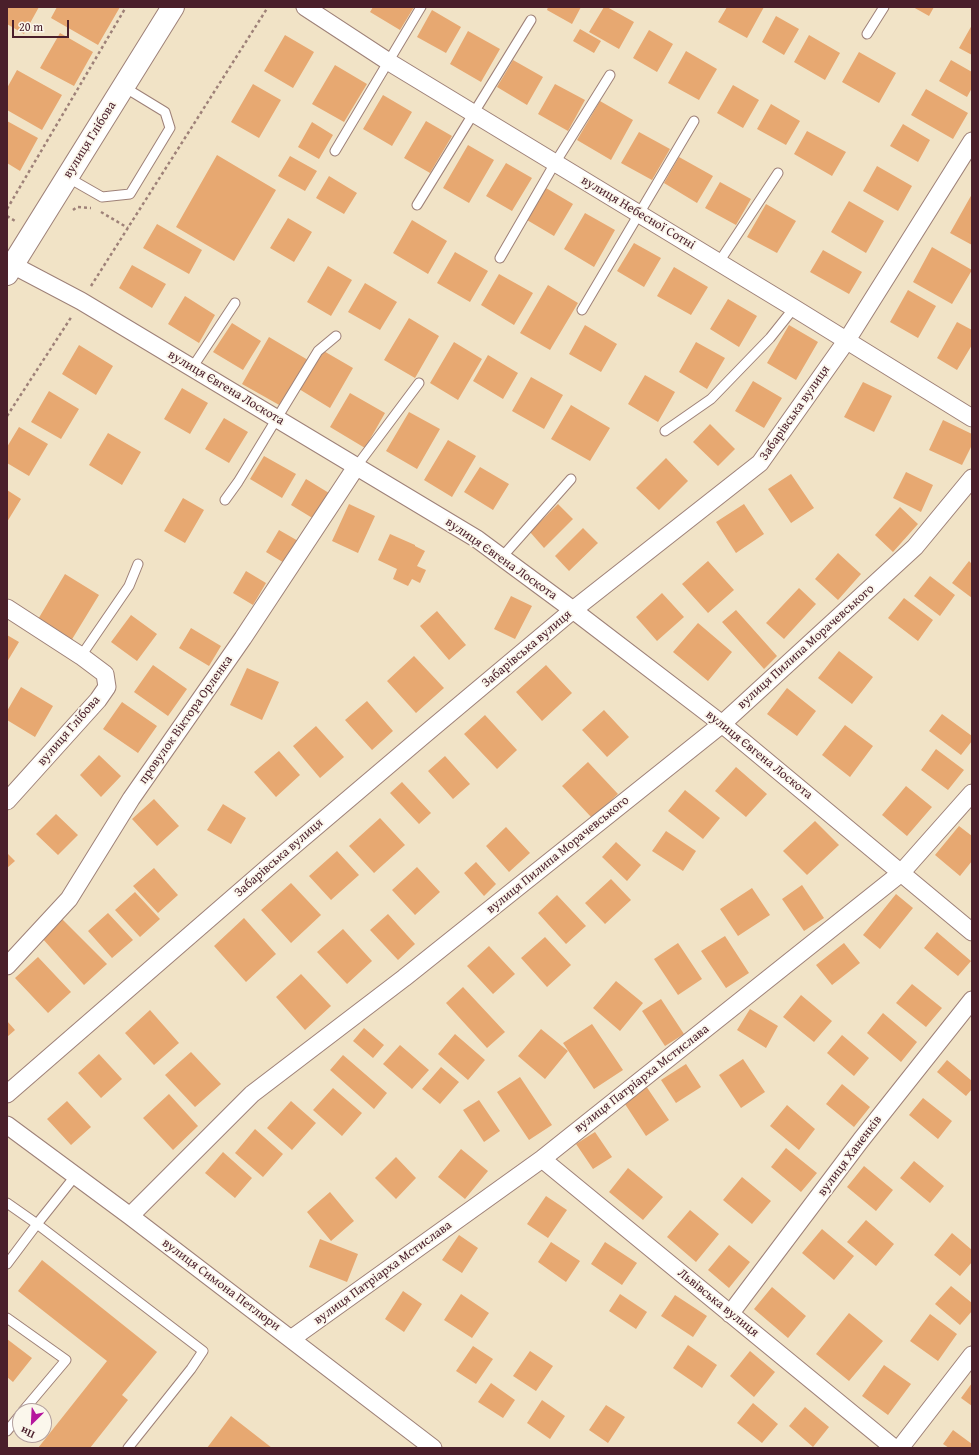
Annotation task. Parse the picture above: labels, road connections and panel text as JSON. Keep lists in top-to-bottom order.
{
  "streets": {
    "main road": ["вулиця Глібова"],
    "street": [
      "вулиця Небесної Сотні",
      "вулиця Євгена Лоскота",
      "Забарівська вулиця",
      "вулиця Пилипа Морачевського",
      "провулок Віктора Орленка",
      "вулиця Патріарха Мстислава",
      "вулиця Ханенків",
      "вулиця Симона Петлюри",
      "Львівська вулиця"
    ]
  },
  "crossings": [
    ["вулиця Глібова", "вулиця Євгена Лоскота"],
    ["вулиця Небесної Сотні", "Забарівська вулиця"],
    ["вулиця Євгена Лоскота", "Забарівська вулиця"],
    ["вулиця Євгена Лоскота", "вулиця Пилипа Морачевського"],
    ["вулиця Євгена Лоскота", "провулок Віктора Орленка"],
    ["вулиця Євгена Лоскота", "вулиця Патріарха Мстислава"],
    ["вулиця Пилипа Морачевського", "вулиця Симона Петлюри"],
    ["вулиця Патріарха Мстислава", "вулиця Симона Петлюри"],
    ["вулиця Патріарха Мстислава", "Львівська вулиця"],
    ["вулиця Ханенків", "Львівська вулиця"]
  ],
  "scale_bar": "20 m",
  "north": "bottom left"
}
